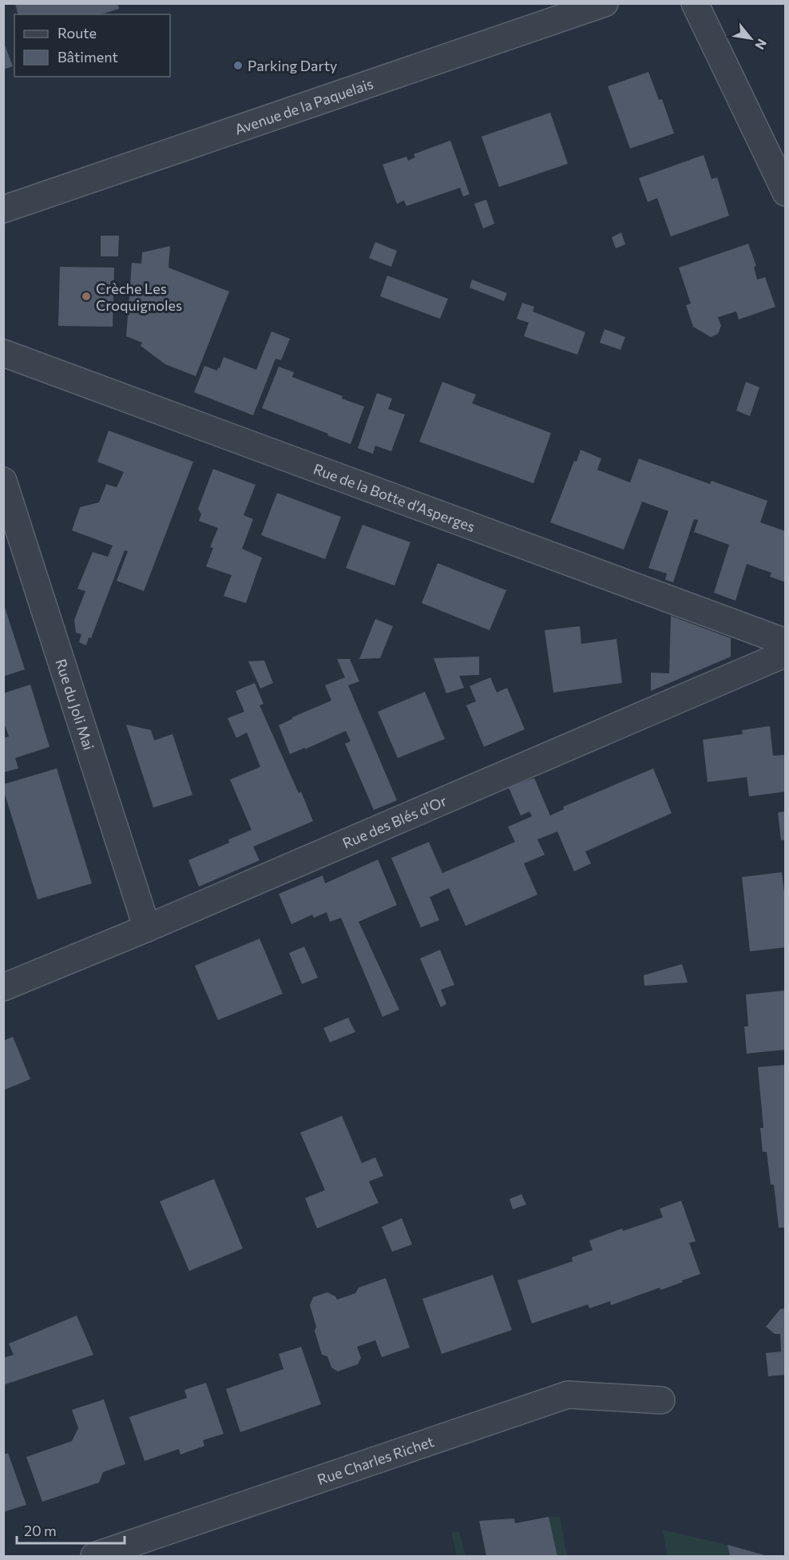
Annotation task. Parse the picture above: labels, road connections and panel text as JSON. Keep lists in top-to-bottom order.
{
  "streets": {
    "street": [
      "Avenue de la Paquelais",
      "Rue de la Botte d'Asperges",
      "Rue du Joli Mai",
      "Rue des Blés d'Or",
      "Rue Charles Richet"
    ]
  },
  "crossings": [
    ["Rue du Joli Mai", "Rue des Blés d'Or"]
  ],
  "places": ["Parking Darty", "Crèche Les Croquignoles"],
  "legend": ["Route", "Bâtiment"],
  "scale_bar": "20 m",
  "north": "bottom right"
}
